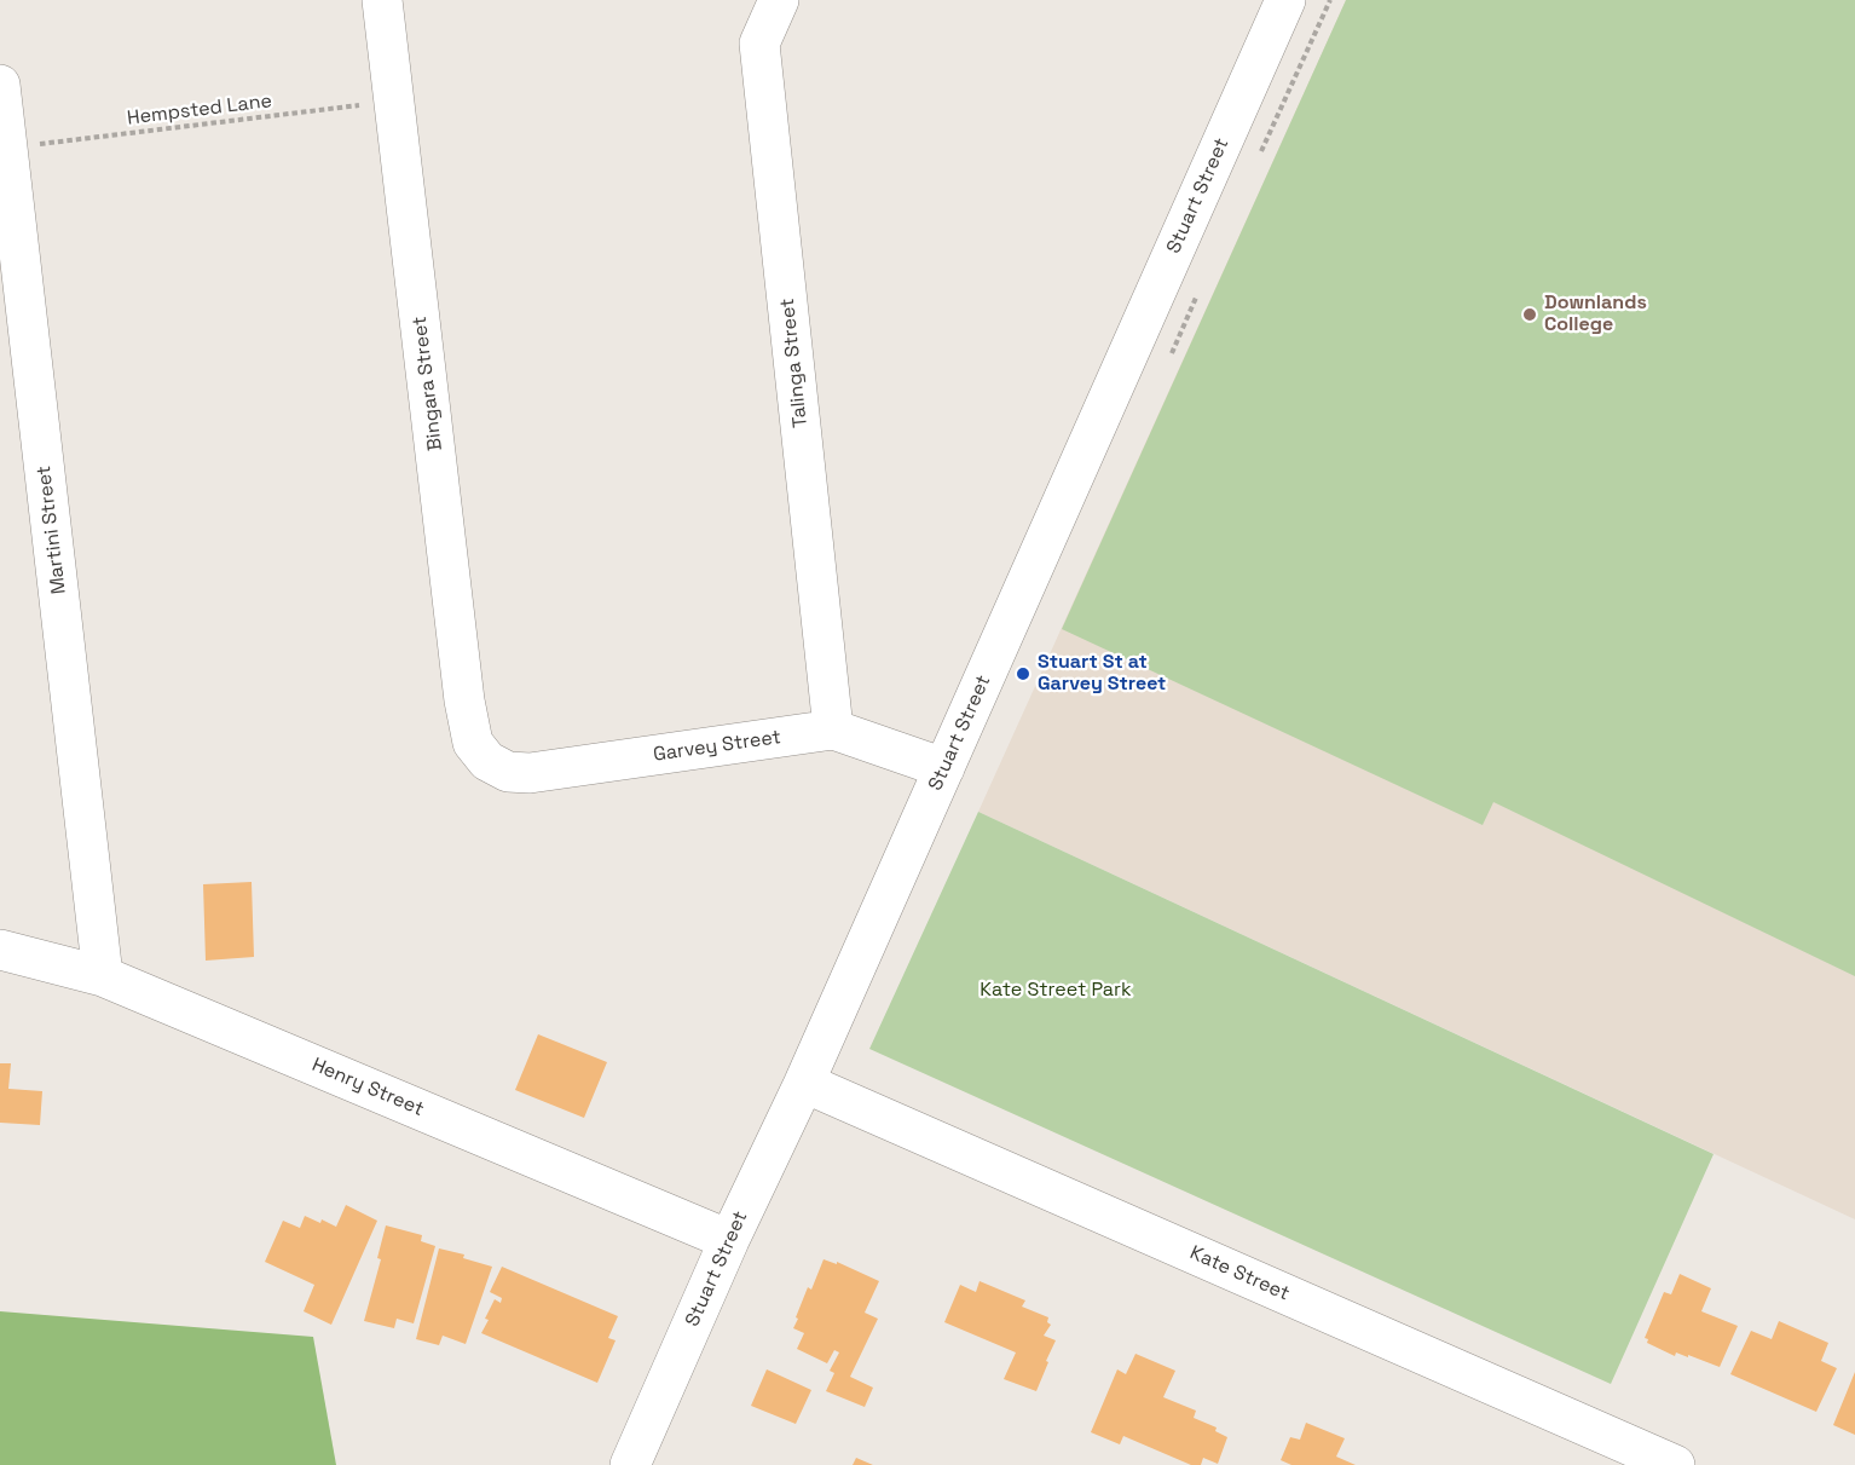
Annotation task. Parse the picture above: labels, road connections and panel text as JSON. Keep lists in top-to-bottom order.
{
  "streets": {
    "street": [
      "Stuart Street",
      "Talinga Street",
      "Bingara Street",
      "Martini Street",
      "Garvey Street",
      "Henry Street",
      "Kate Street"
    ],
    "path": ["Hempsted Lane"]
  },
  "crossings": [
    ["Hempsted Lane", "Bingara Street"],
    ["Hempsted Lane", "Martini Street"],
    ["Stuart Street", "Garvey Street"],
    ["Stuart Street", "Henry Street"],
    ["Stuart Street", "Kate Street"],
    ["Talinga Street", "Garvey Street"],
    ["Bingara Street", "Garvey Street"],
    ["Martini Street", "Henry Street"]
  ],
  "parks": ["Kate Street Park"],
  "places": ["Downlands College", "Stuart St at Garvey Street"]
}
